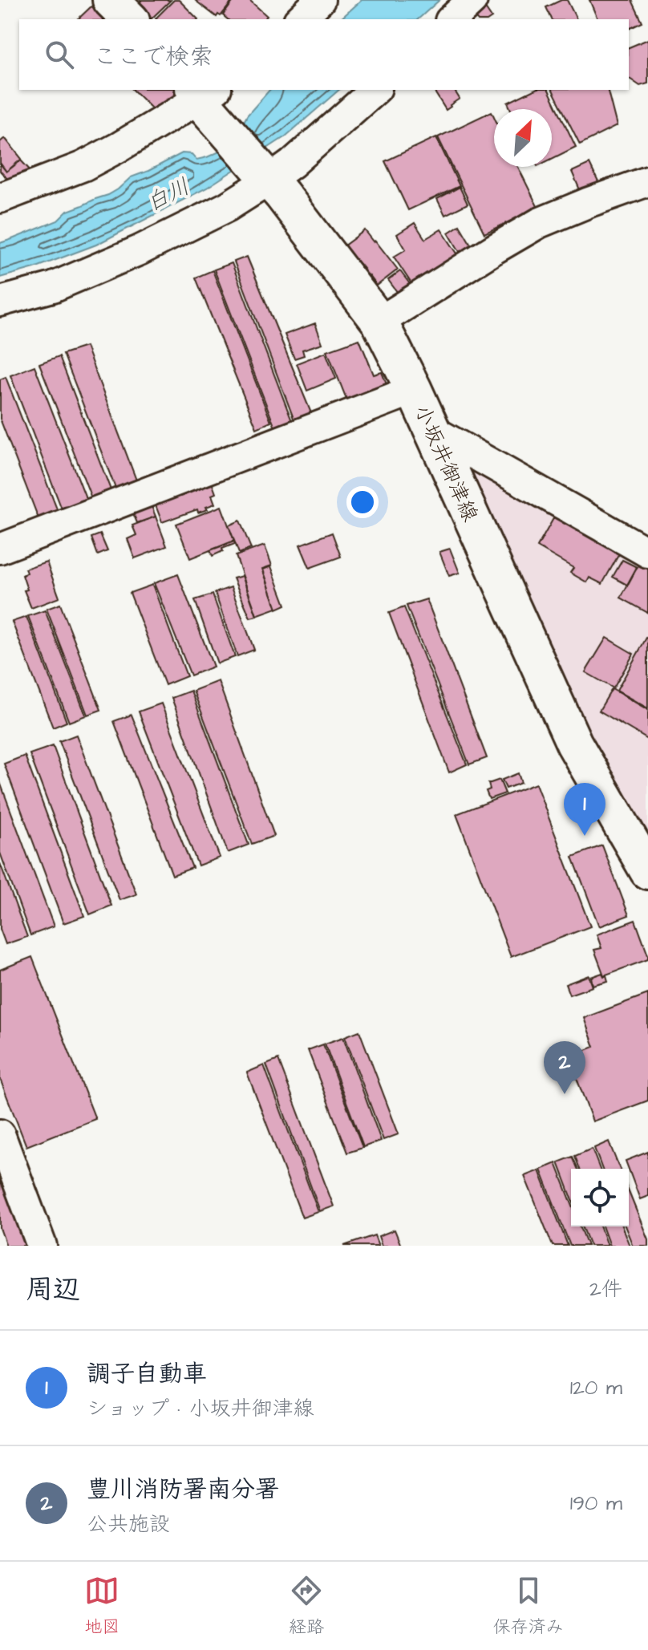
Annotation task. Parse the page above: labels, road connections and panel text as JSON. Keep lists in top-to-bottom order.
{
  "streets": {
    "main road": ["小坂井御津線"]
  },
  "water": ["白川"],
  "north": "top right",
  "page": {
    "search": "ここで検索",
    "pins": ["1", "2"],
    "heading": ["周辺", "2件"],
    "list": [
      {
        "mark": "1",
        "name": "調子自動車",
        "note": "ショップ · 小坂井御津線",
        "value": "120 m"
      },
      {
        "mark": "2",
        "name": "豊川消防署南分署",
        "note": "公共施設",
        "value": "190 m"
      }
    ],
    "nav": ["地図", "経路", "保存済み"]
  }
}
